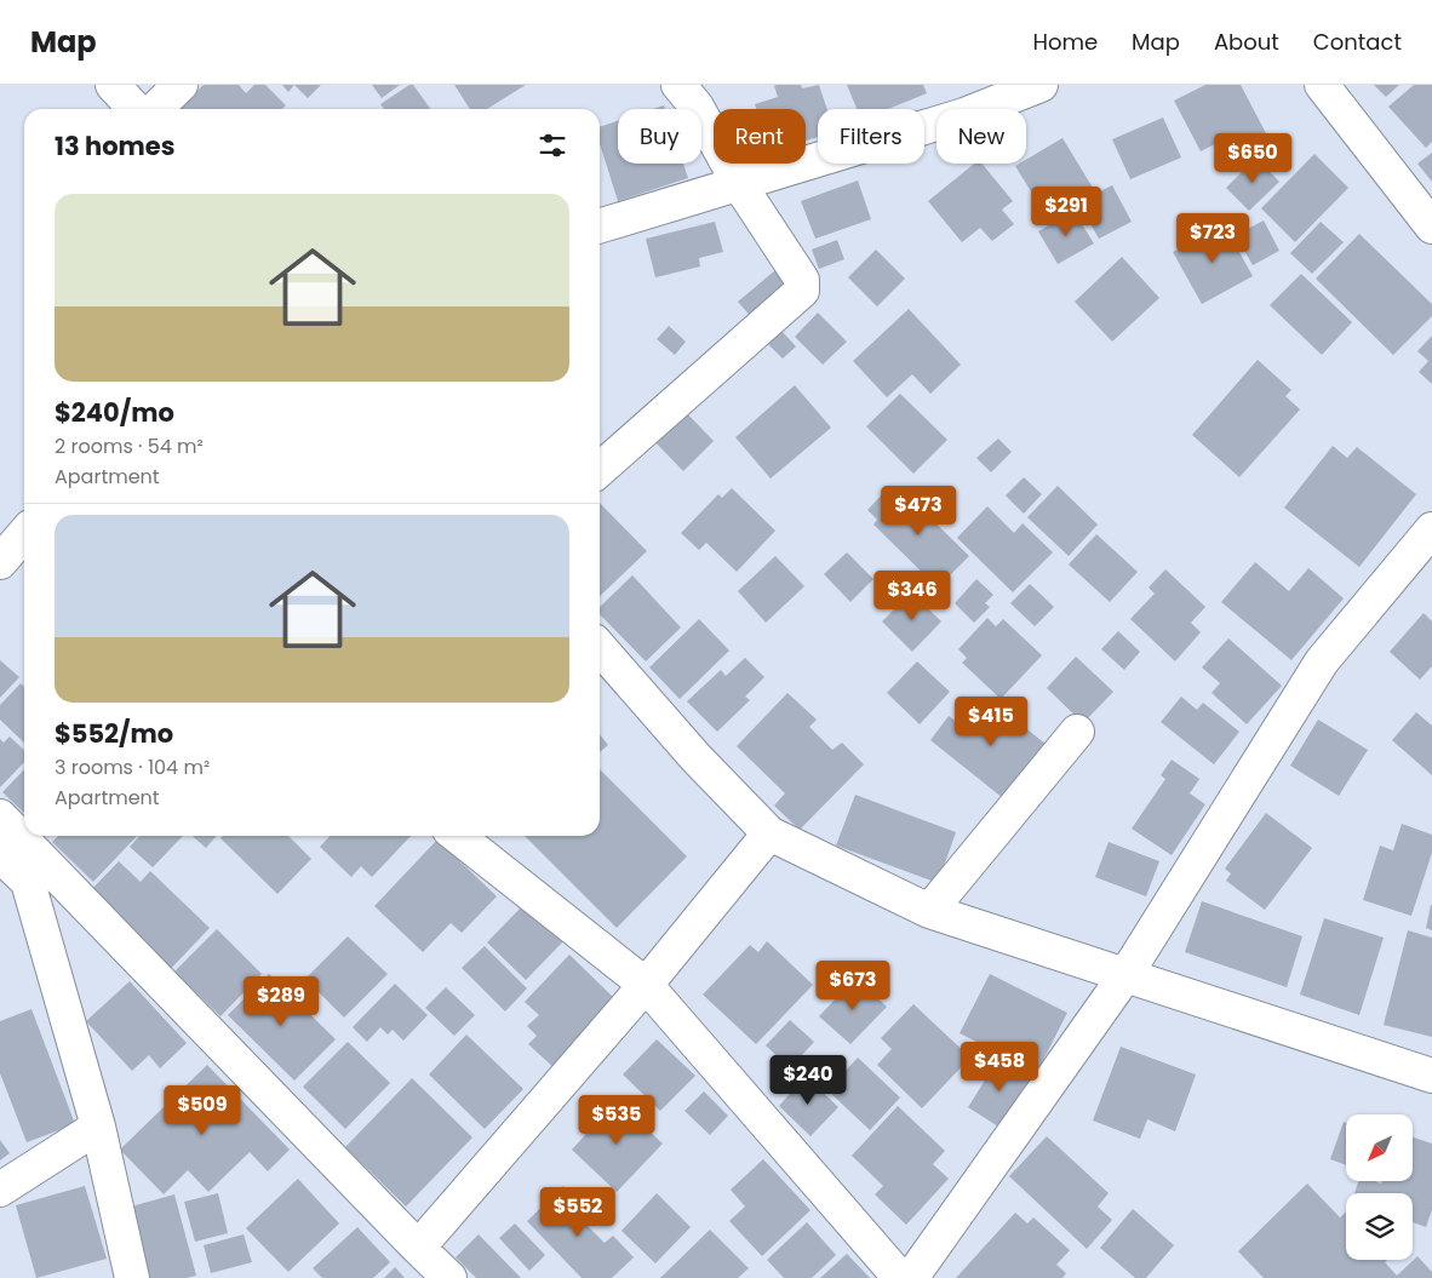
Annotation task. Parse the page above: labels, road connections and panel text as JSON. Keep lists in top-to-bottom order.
{
  "north": "bottom left",
  "page": {
    "header": "Map",
    "nav": [
      "Home",
      "Map",
      "About",
      "Contact"
    ],
    "chip": [
      "Buy",
      "Rent",
      "Filters",
      "New"
    ],
    "heading": "13 homes",
    "price": [
      "$650",
      "$291",
      "$723",
      "$473",
      "$346",
      "$415",
      "$673",
      "$289",
      "$458",
      "$240",
      "$509",
      "$535",
      "$552"
    ],
    "list": [
      {
        "name": "$240/mo",
        "note": "2 rooms · 54 m² · Apartment"
      },
      {
        "name": "$552/mo",
        "note": "3 rooms · 104 m² · Apartment"
      }
    ]
  }
}
